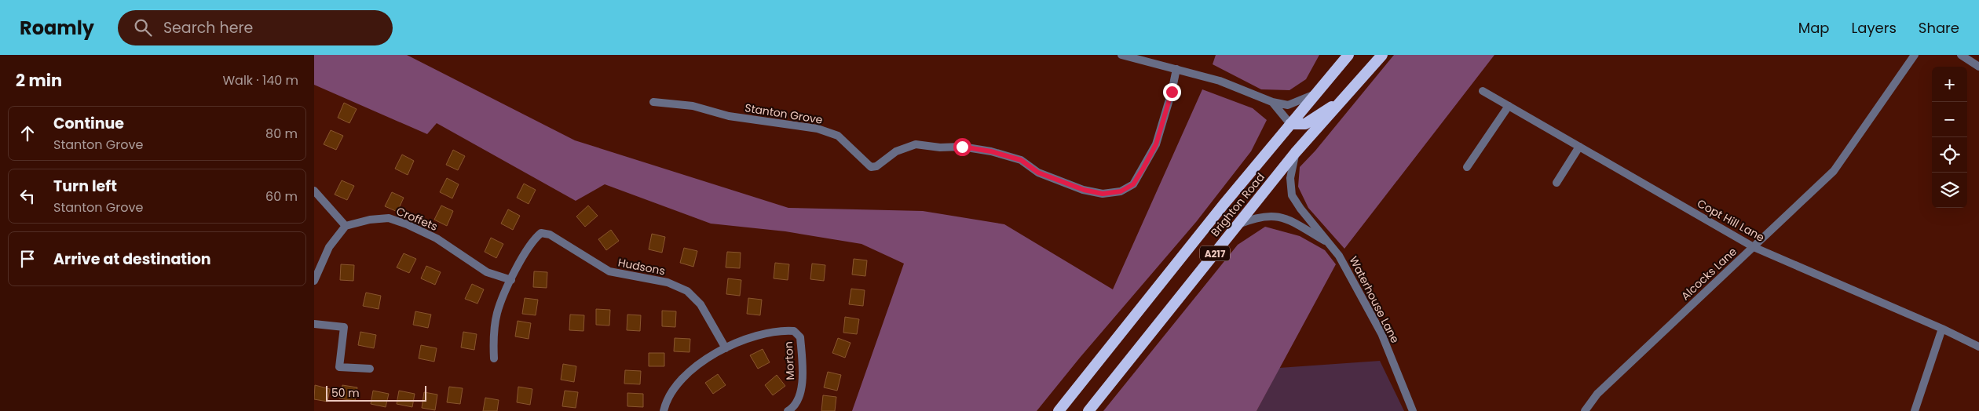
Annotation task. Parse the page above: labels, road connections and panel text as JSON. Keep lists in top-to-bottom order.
{
  "streets": {
    "highway": ["Brighton Road", "A217"],
    "street": [
      "Stanton Grove",
      "Croffets",
      "Copt Hill Lane",
      "Hudsons",
      "Alcocks Lane",
      "Waterhouse Lane",
      "Morton"
    ]
  },
  "crossings": [
    ["Brighton Road", "Waterhouse Lane"],
    ["Croffets", "Hudsons"],
    ["Copt Hill Lane", "Alcocks Lane"],
    ["Hudsons", "Morton"]
  ],
  "scale_bar": "50 m",
  "page": {
    "header": "Roamly",
    "search": "Search here",
    "nav": ["Map", "Layers", "Share"],
    "heading": ["2 min", "Walk · 140 m"],
    "map_buttons": ["+", "−"],
    "list": [
      ["Continue", "Stanton Grove", "80 m"],
      ["Turn left", "Stanton Grove", "60 m"],
      "Arrive at destination"
    ],
    "scale": "50 m"
  }
}
